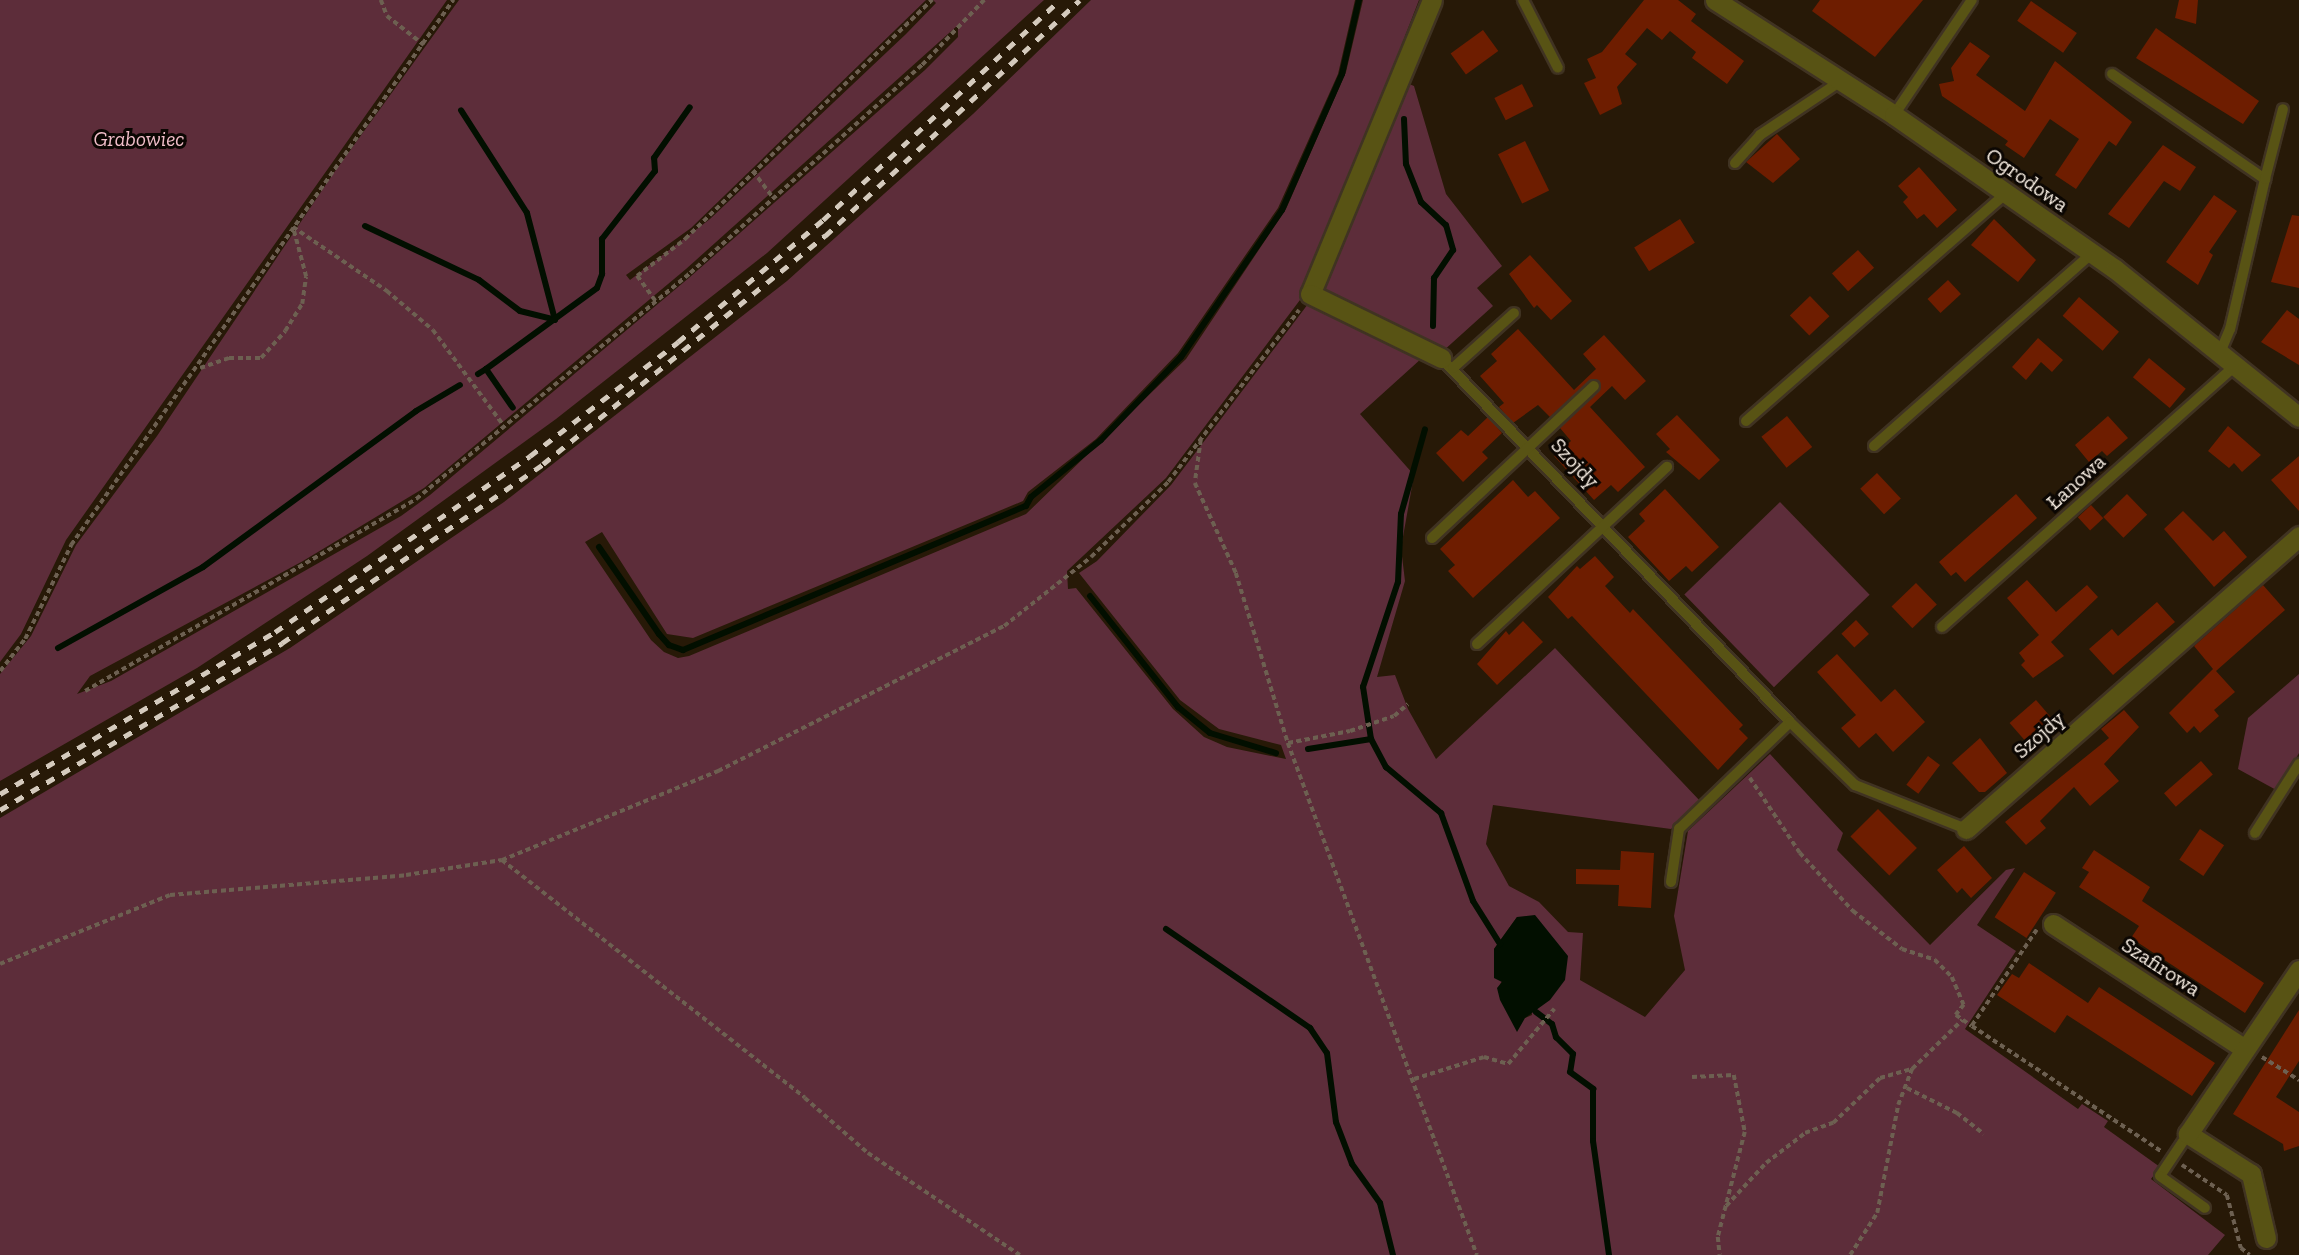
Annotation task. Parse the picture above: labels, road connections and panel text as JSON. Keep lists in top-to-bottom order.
{
  "streets": {
    "street": ["Ogrodowa", "Szojdy", "Szafirowa"],
    "lane": ["Łanowa"]
  },
  "crossings": [
    ["Ogrodowa", "Łanowa"]
  ],
  "parks": ["Grabowiec"]
}
